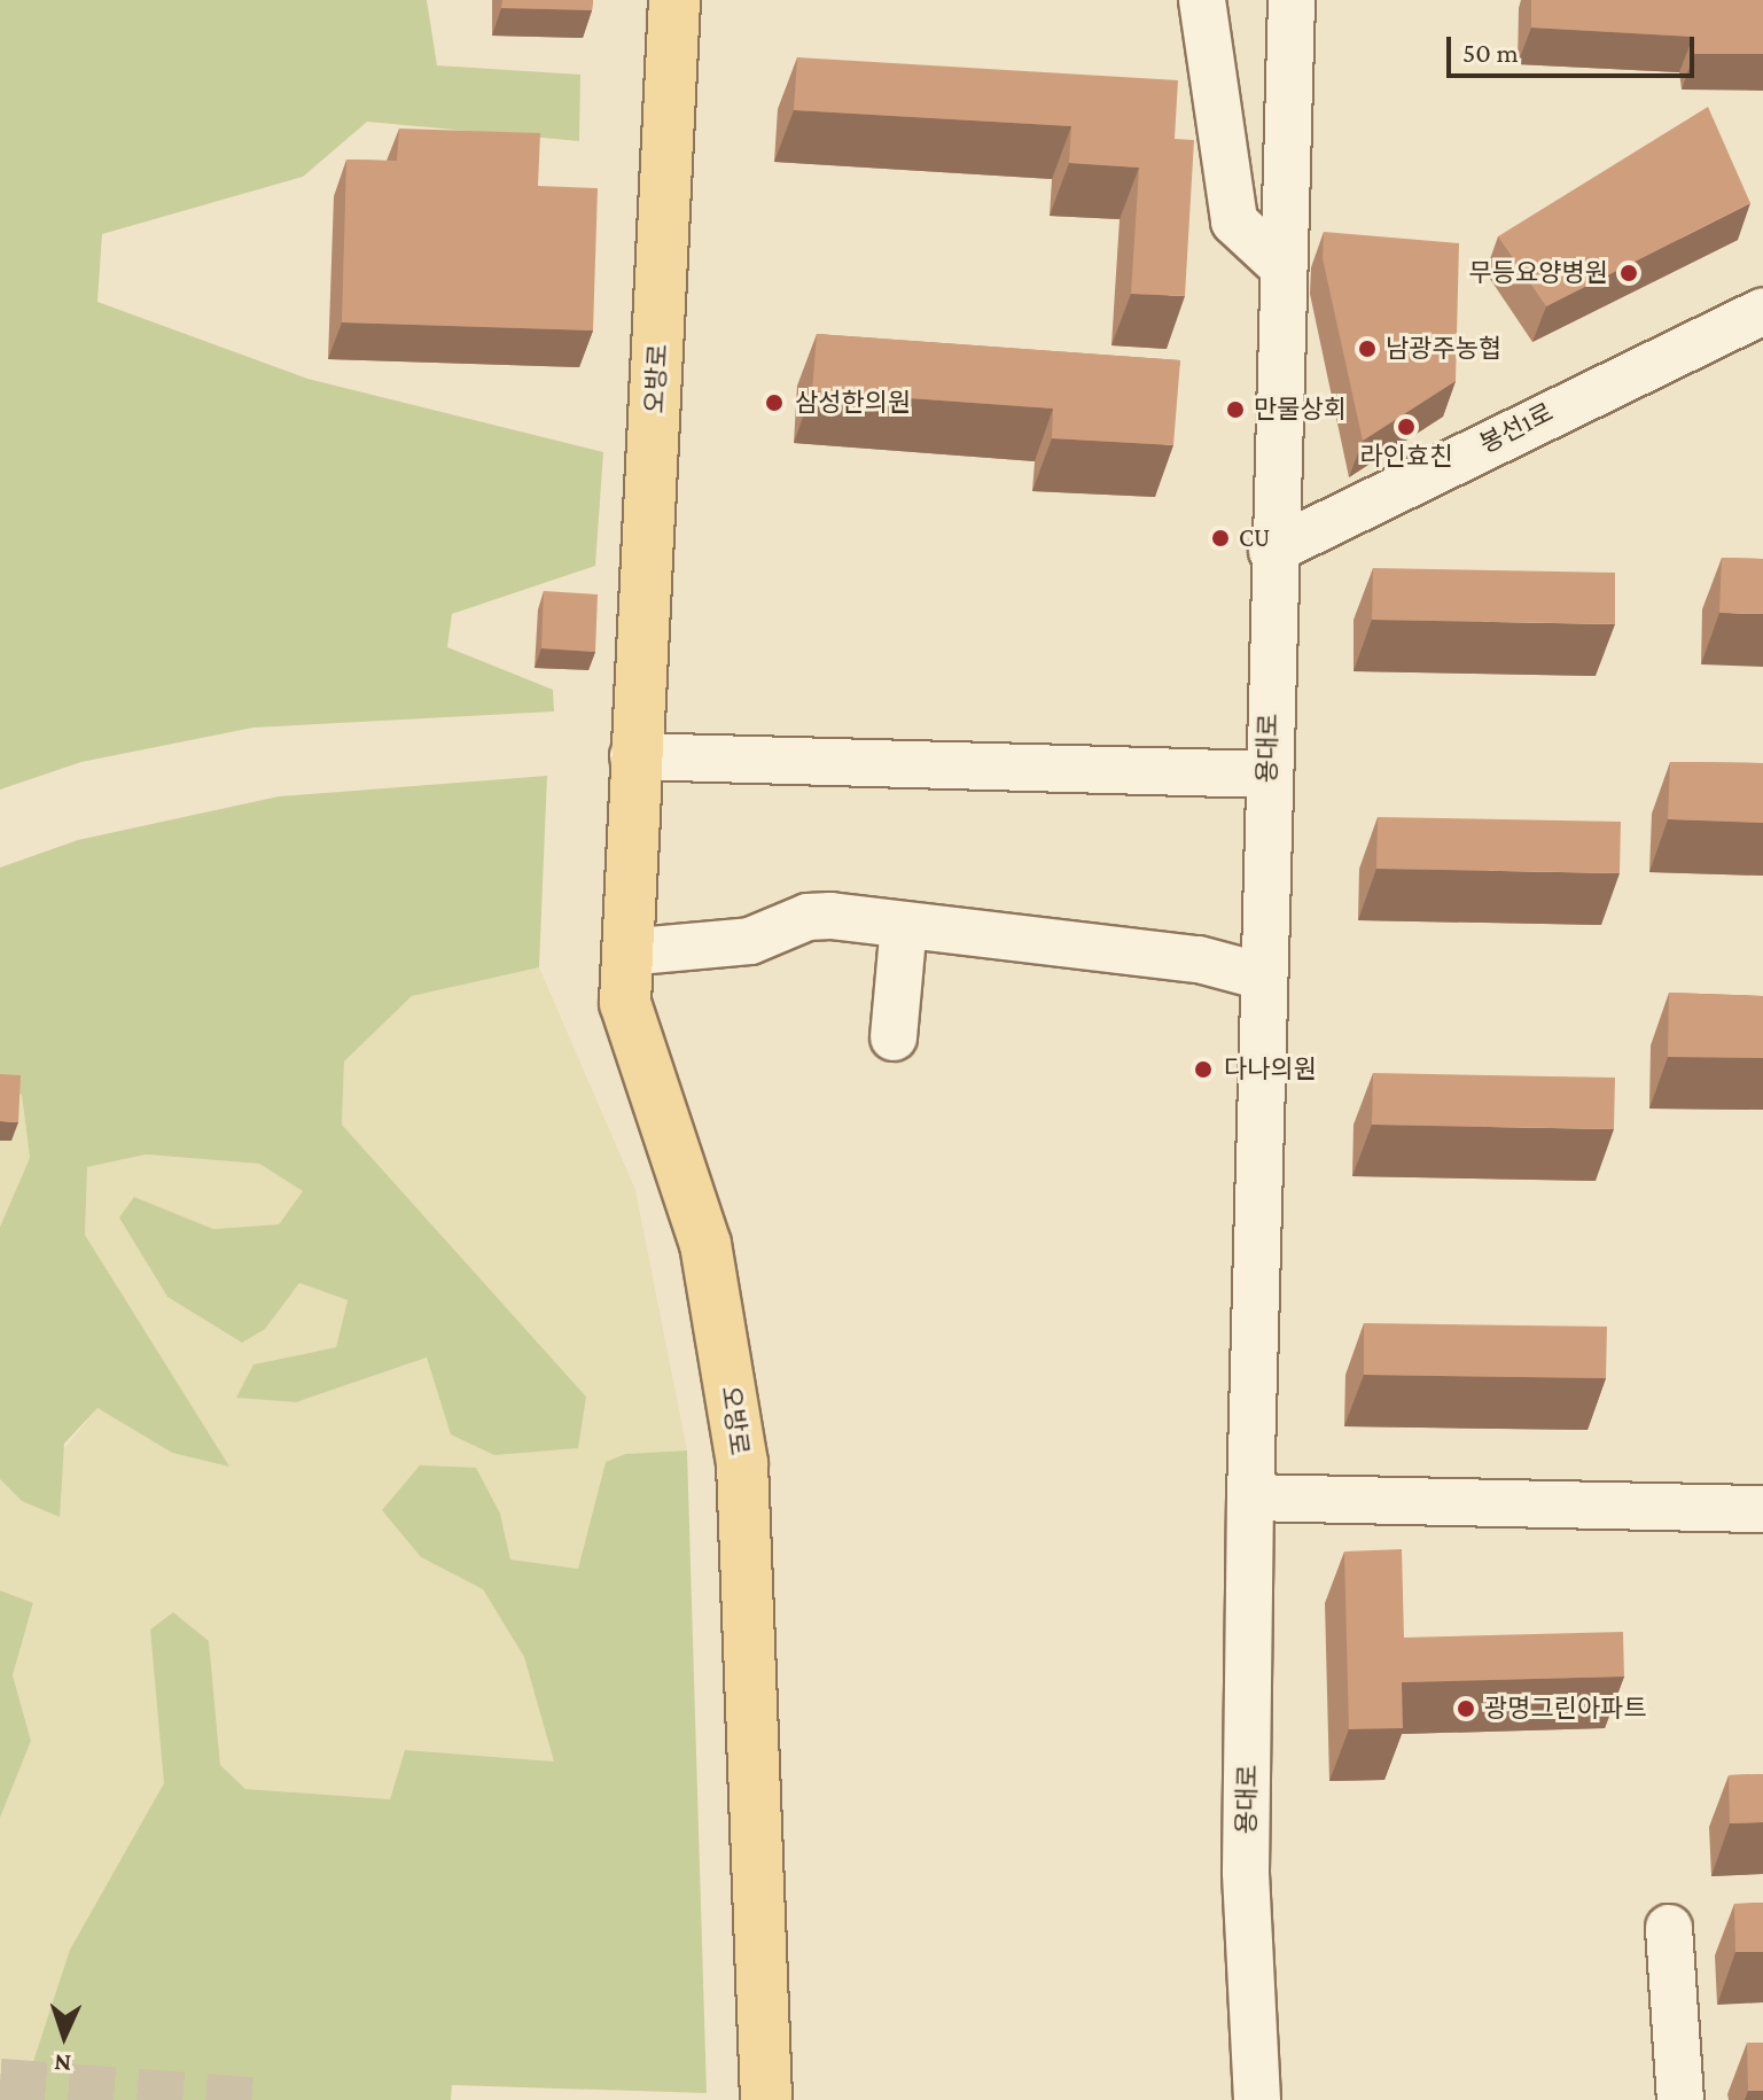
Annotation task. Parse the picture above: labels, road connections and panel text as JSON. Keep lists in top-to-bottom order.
{
  "streets": {
    "main road": ["오방로"],
    "street": ["봉선1로", "용대로"]
  },
  "crossings": [
    ["봉선1로", "용대로"]
  ],
  "places": [
    "무등요양병원",
    "남광주농협",
    "삼성한의원",
    "만물상회",
    "라인효친",
    "CU",
    "다나의원",
    "광명그린아파트"
  ],
  "scale_bar": "50 m",
  "north": "bottom"
}
